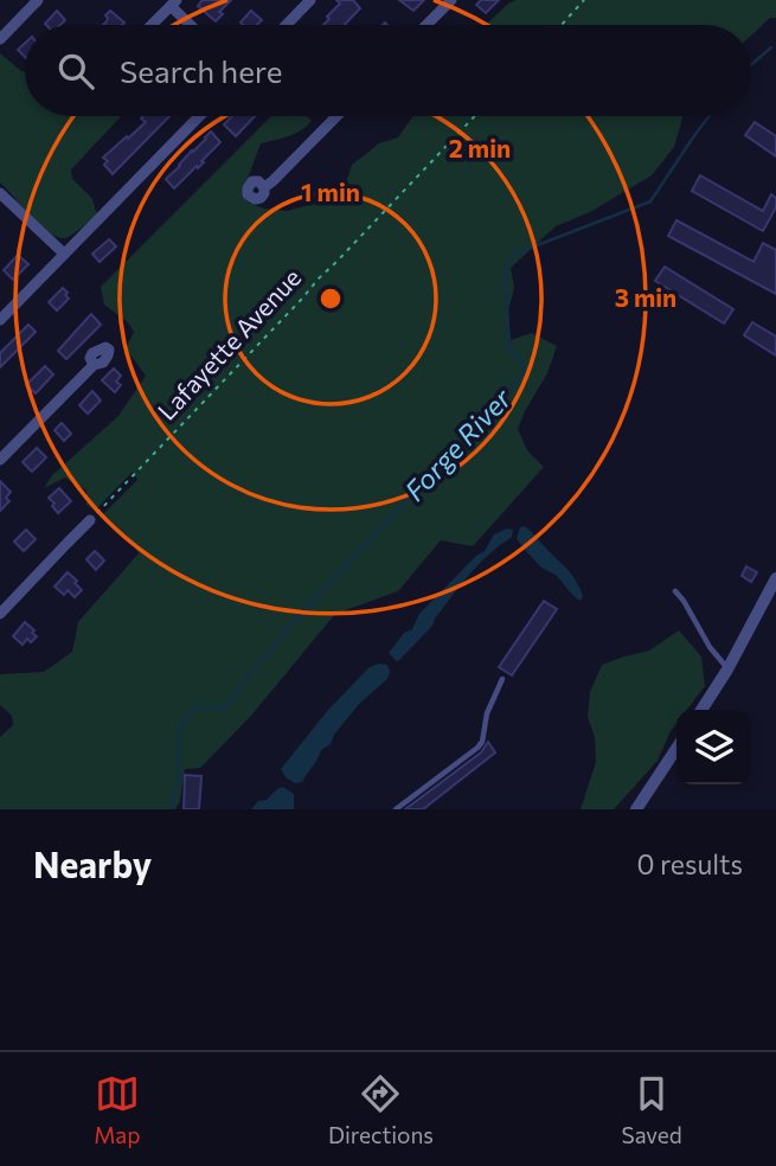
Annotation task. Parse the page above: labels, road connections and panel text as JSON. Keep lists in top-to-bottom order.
{
  "streets": {
    "path": ["Lafayette Avenue"]
  },
  "water": ["Forge River"],
  "page": {
    "search": "Search here",
    "heading": ["Nearby", "0 results"],
    "nav": ["Map", "Directions", "Saved"]
  },
  "rings": ["2 min", "1 min", "3 min"]
}
